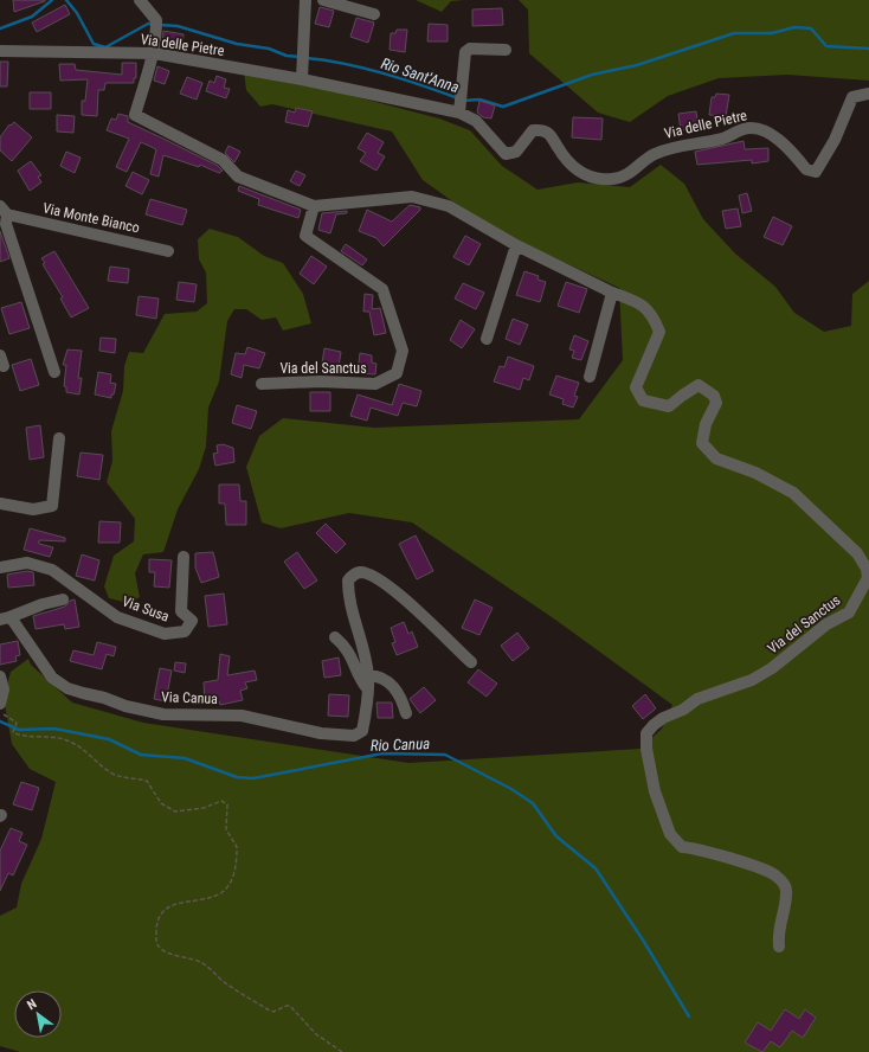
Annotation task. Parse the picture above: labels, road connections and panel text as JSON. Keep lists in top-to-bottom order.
{
  "streets": {
    "street": [
      "Via delle Pietre",
      "Via Monte Bianco",
      "Via del Sanctus",
      "Via Susa",
      "Via Canua"
    ]
  },
  "crossings": [
    ["Via delle Pietre", "Via del Sanctus"]
  ],
  "water": ["Rio Sant'Anna", "Rio Canua"],
  "north": "top left"
}
